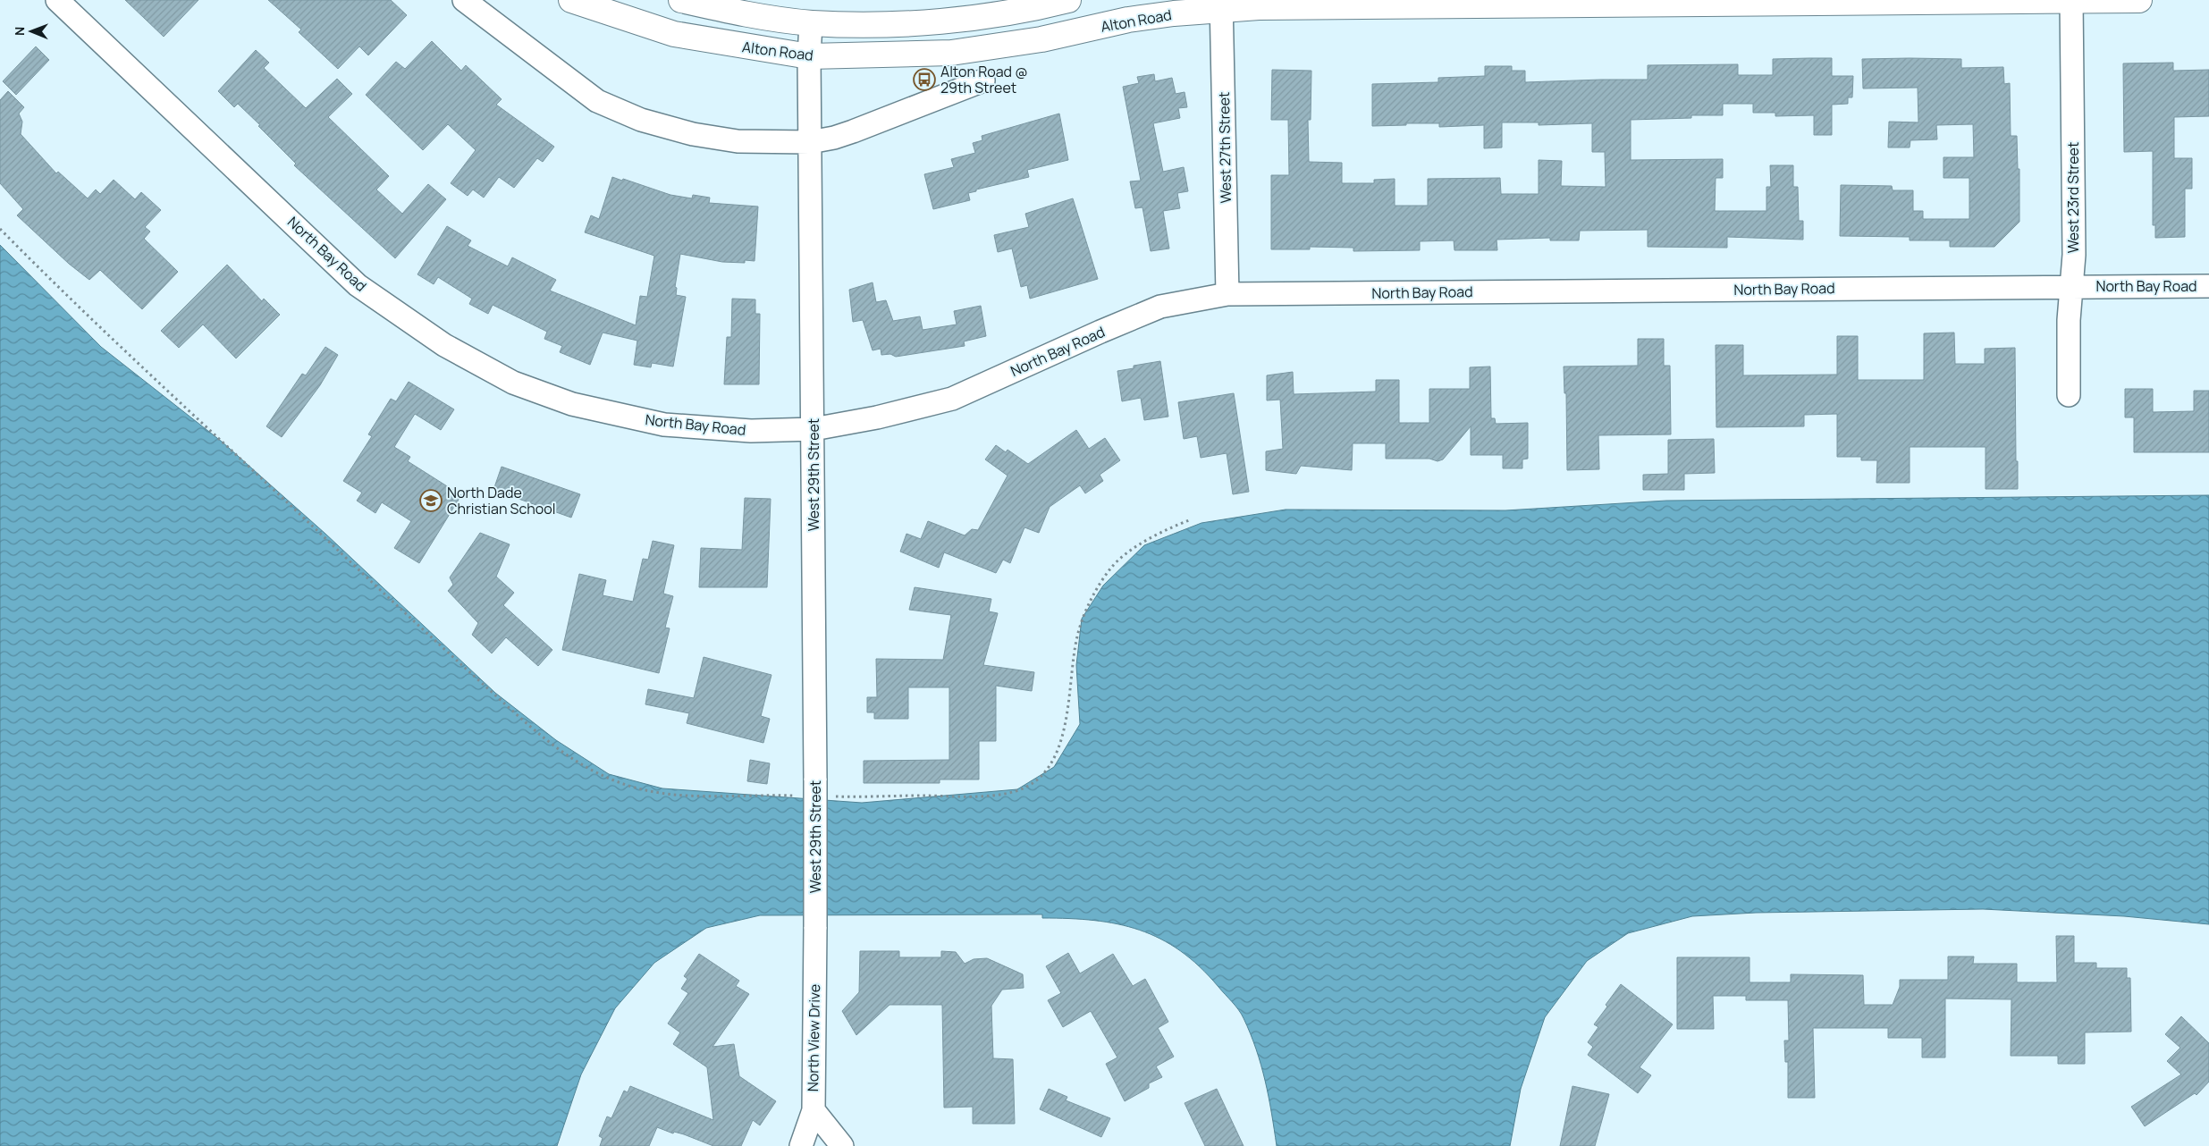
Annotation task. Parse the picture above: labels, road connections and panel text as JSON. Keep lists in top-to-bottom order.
{
  "streets": {
    "highway": ["Alton Road"],
    "street": [
      "West 27th Street",
      "West 23rd Street",
      "North Bay Road",
      "West 29th Street",
      "North View Drive"
    ]
  },
  "crossings": [
    ["Alton Road", "West 27th Street"],
    ["Alton Road", "West 23rd Street"],
    ["Alton Road", "West 29th Street"],
    ["West 27th Street", "North Bay Road"],
    ["West 23rd Street", "North Bay Road"],
    ["North Bay Road", "West 29th Street"],
    ["West 29th Street", "North View Drive"]
  ],
  "places": {
    "bus stop": ["Alton Road @ 29th Street"],
    "school or university": ["North Dade Christian School"]
  },
  "north": "left"
}
